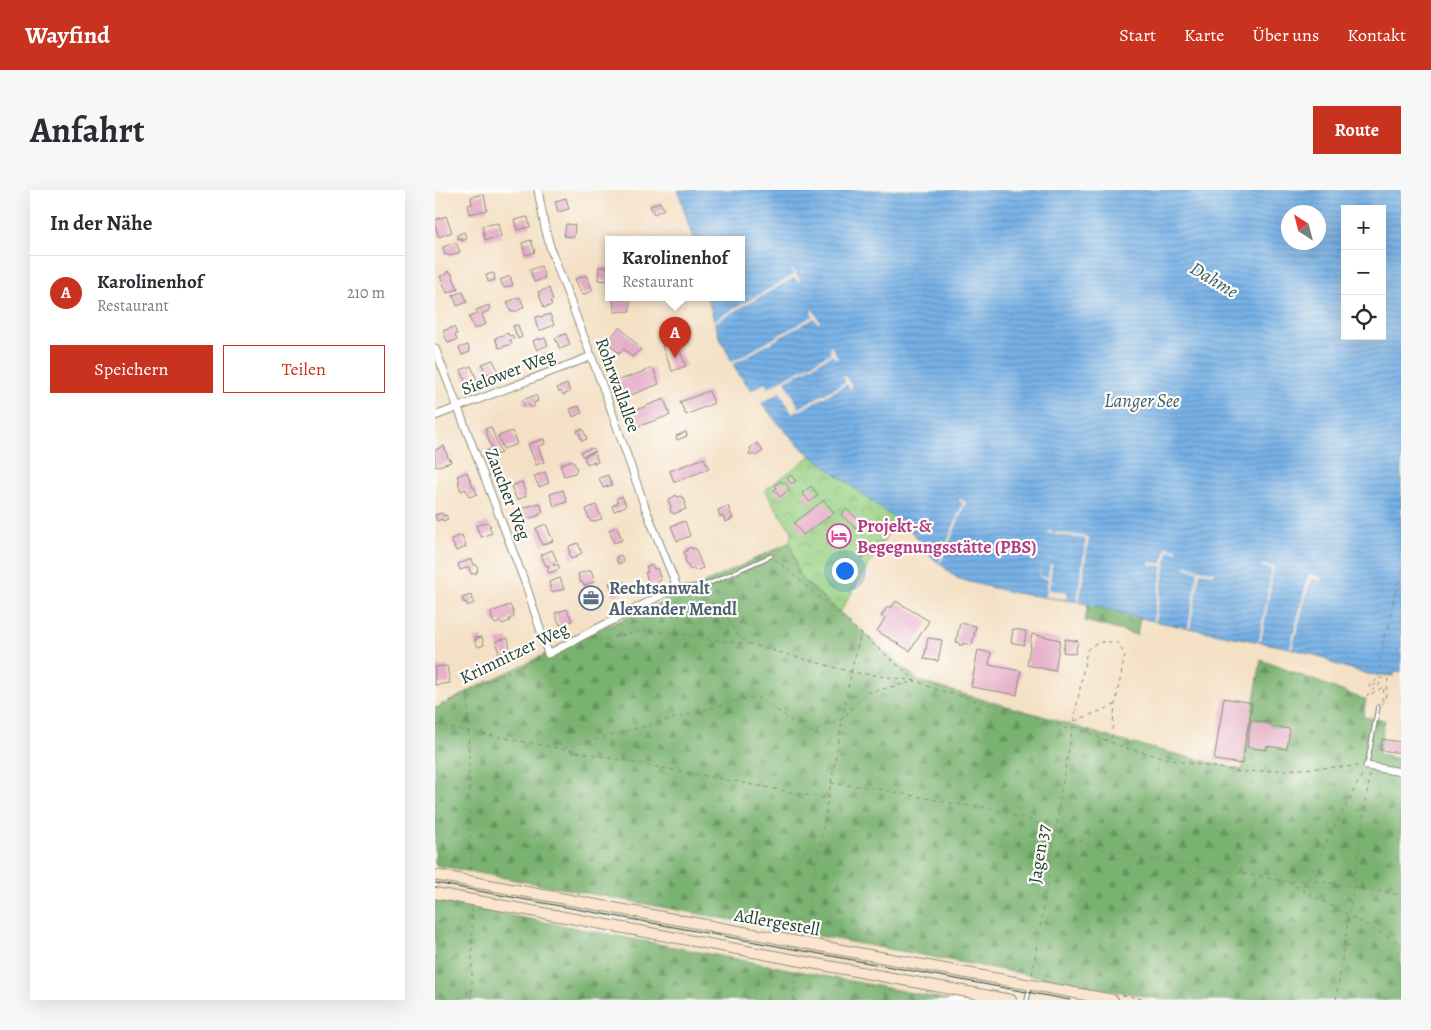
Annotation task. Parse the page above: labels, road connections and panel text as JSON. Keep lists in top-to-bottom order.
{
  "streets": {
    "main road": ["Adlergestell"],
    "street": [
      "Sielower Weg",
      "Rohrwallallee",
      "Zaucher Weg",
      "Krimnitzer Weg"
    ],
    "path": ["Jagen 37"]
  },
  "crossings": [
    ["Sielower Weg", "Rohrwallallee"],
    ["Sielower Weg", "Zaucher Weg"],
    ["Rohrwallallee", "Krimnitzer Weg"],
    ["Zaucher Weg", "Krimnitzer Weg"],
    ["Jagen 37", "Adlergestell"]
  ],
  "water": ["Dahme", "Langer See"],
  "places": {
    "hotel": ["Projekt-& Begegnungsstätte (PBS)"],
    "office": ["Rechtsanwalt Alexander Mendl"]
  },
  "north": "top left",
  "page": {
    "header": "Wayfind",
    "nav": [
      "Start",
      "Karte",
      "Über uns",
      "Kontakt"
    ],
    "title": "Anfahrt",
    "buttons": [
      "Route",
      ["Speichern", "Teilen"]
    ],
    "heading": "In der Nähe",
    "map_buttons": ["+", "−"],
    "popup": ["Karolinenhof", "Restaurant"],
    "list": [
      {
        "mark": "A",
        "name": "Karolinenhof",
        "note": "Restaurant",
        "value": "210 m"
      }
    ],
    "pins": "A"
  }
}
